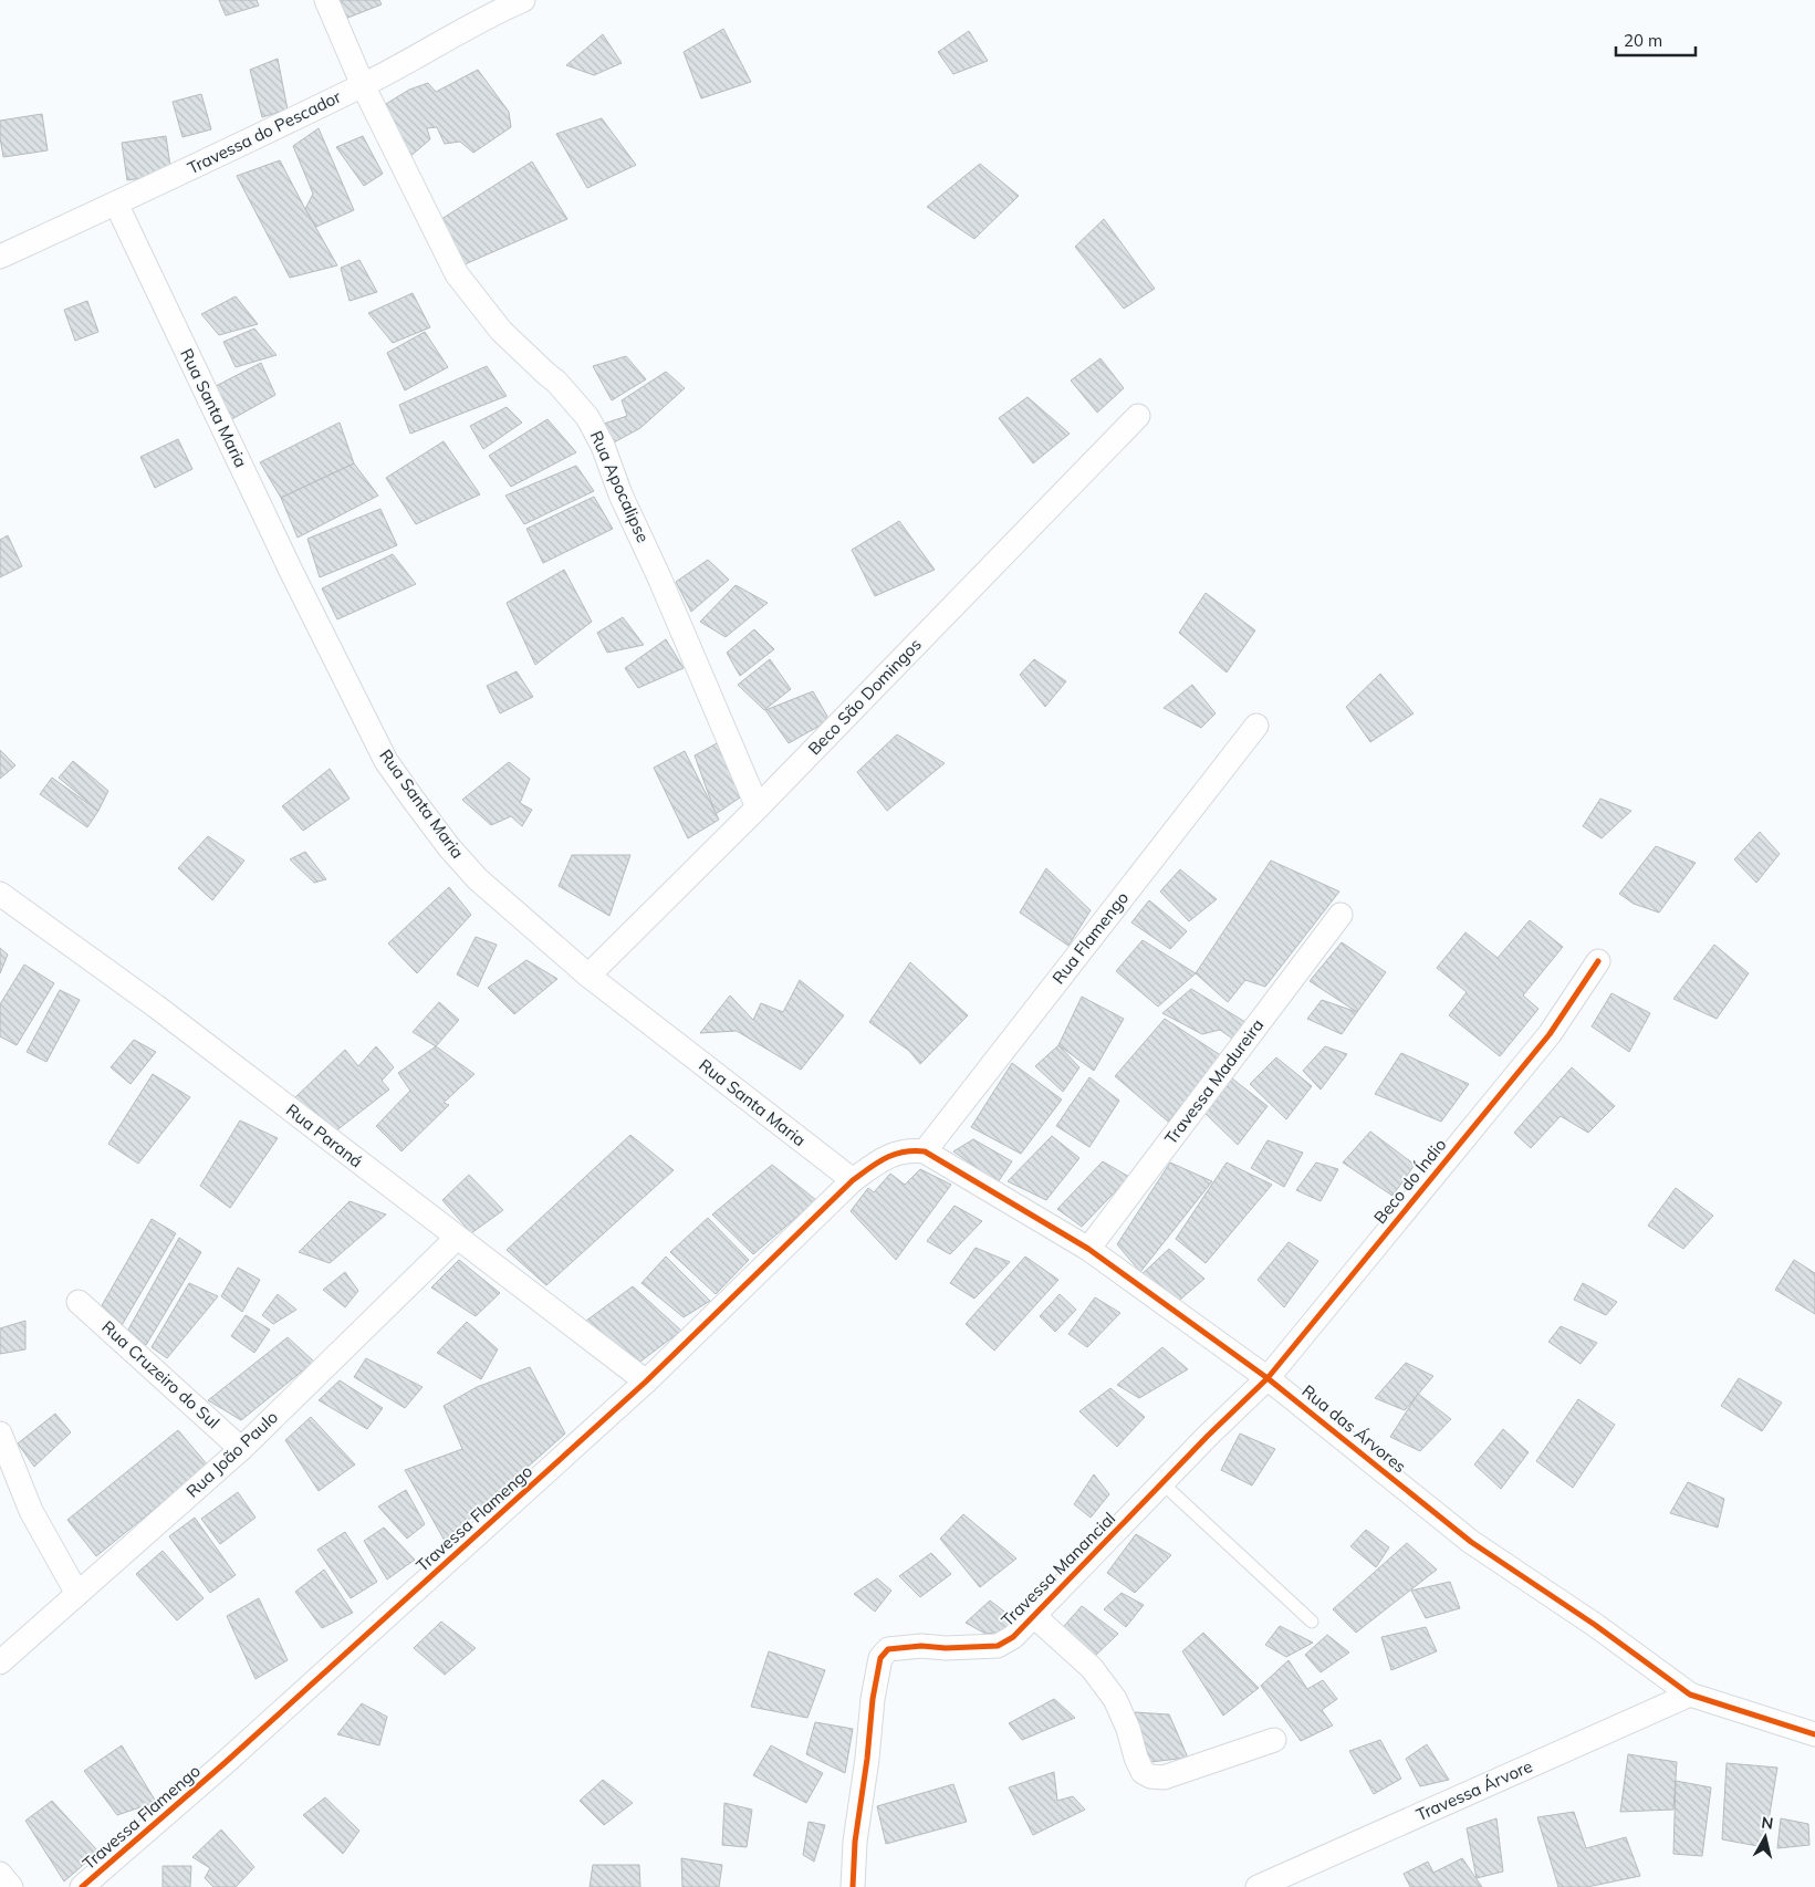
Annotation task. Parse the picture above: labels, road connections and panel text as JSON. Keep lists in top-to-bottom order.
{
  "streets": {
    "street": [
      "Travessa do Pescador",
      "Rua Santa Maria",
      "Rua Apocalipse",
      "Beco São Domingos",
      "Rua Flamengo",
      "Travessa Madureira",
      "Rua Paraná",
      "Beco do Índio",
      "Rua Cruzeiro do Sul",
      "Rua das Árvores",
      "Rua João Paulo",
      "Travessa Flamengo",
      "Travessa Manancial",
      "Travessa Árvore"
    ]
  },
  "crossings": [
    ["Travessa do Pescador", "Rua Santa Maria"],
    ["Travessa do Pescador", "Rua Apocalipse"],
    ["Rua Santa Maria", "Beco São Domingos"],
    ["Rua Santa Maria", "Travessa Flamengo"],
    ["Rua Apocalipse", "Beco São Domingos"],
    ["Rua Flamengo", "Rua das Árvores"],
    ["Rua Flamengo", "Travessa Flamengo"],
    ["Travessa Madureira", "Rua das Árvores"],
    ["Rua Paraná", "Rua João Paulo"],
    ["Rua Paraná", "Travessa Flamengo"],
    ["Beco do Índio", "Rua das Árvores"],
    ["Beco do Índio", "Travessa Manancial"],
    ["Rua Cruzeiro do Sul", "Rua João Paulo"],
    ["Rua das Árvores", "Travessa Flamengo"],
    ["Rua das Árvores", "Travessa Manancial"],
    ["Rua das Árvores", "Travessa Árvore"]
  ],
  "scale_bar": "20 m",
  "north": "top"
}
